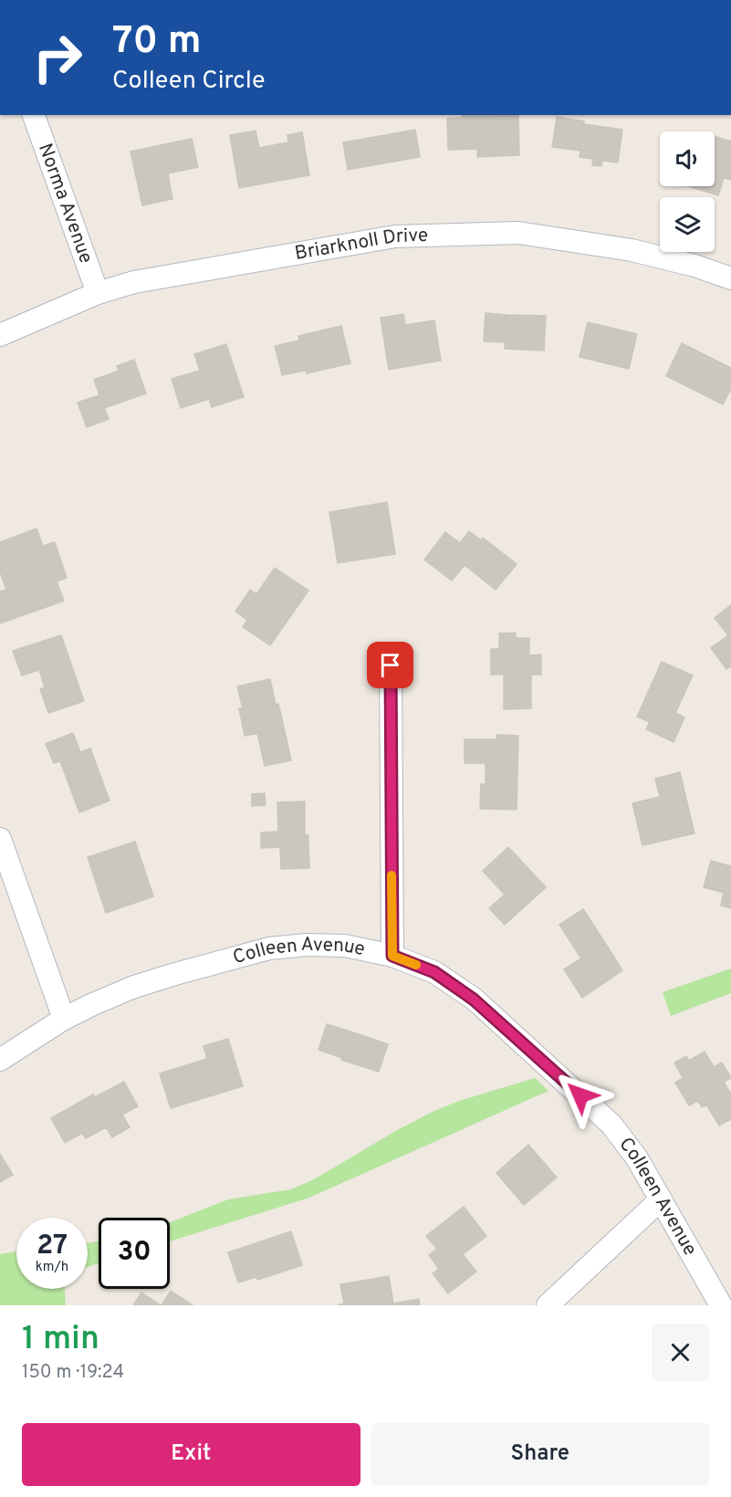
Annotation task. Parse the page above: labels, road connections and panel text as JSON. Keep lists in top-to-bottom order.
{
  "streets": {
    "street": ["Norma Avenue", "Briarknoll Drive", "Colleen Avenue"]
  },
  "crossings": [
    ["Norma Avenue", "Briarknoll Drive"]
  ],
  "page": {
    "turn": ["70 m", "Colleen Circle"],
    "speed": "27 km/h",
    "limit": "30",
    "heading": ["1 min", "150 m · 19:24"],
    "buttons": ["Exit", "Share"]
  }
}
